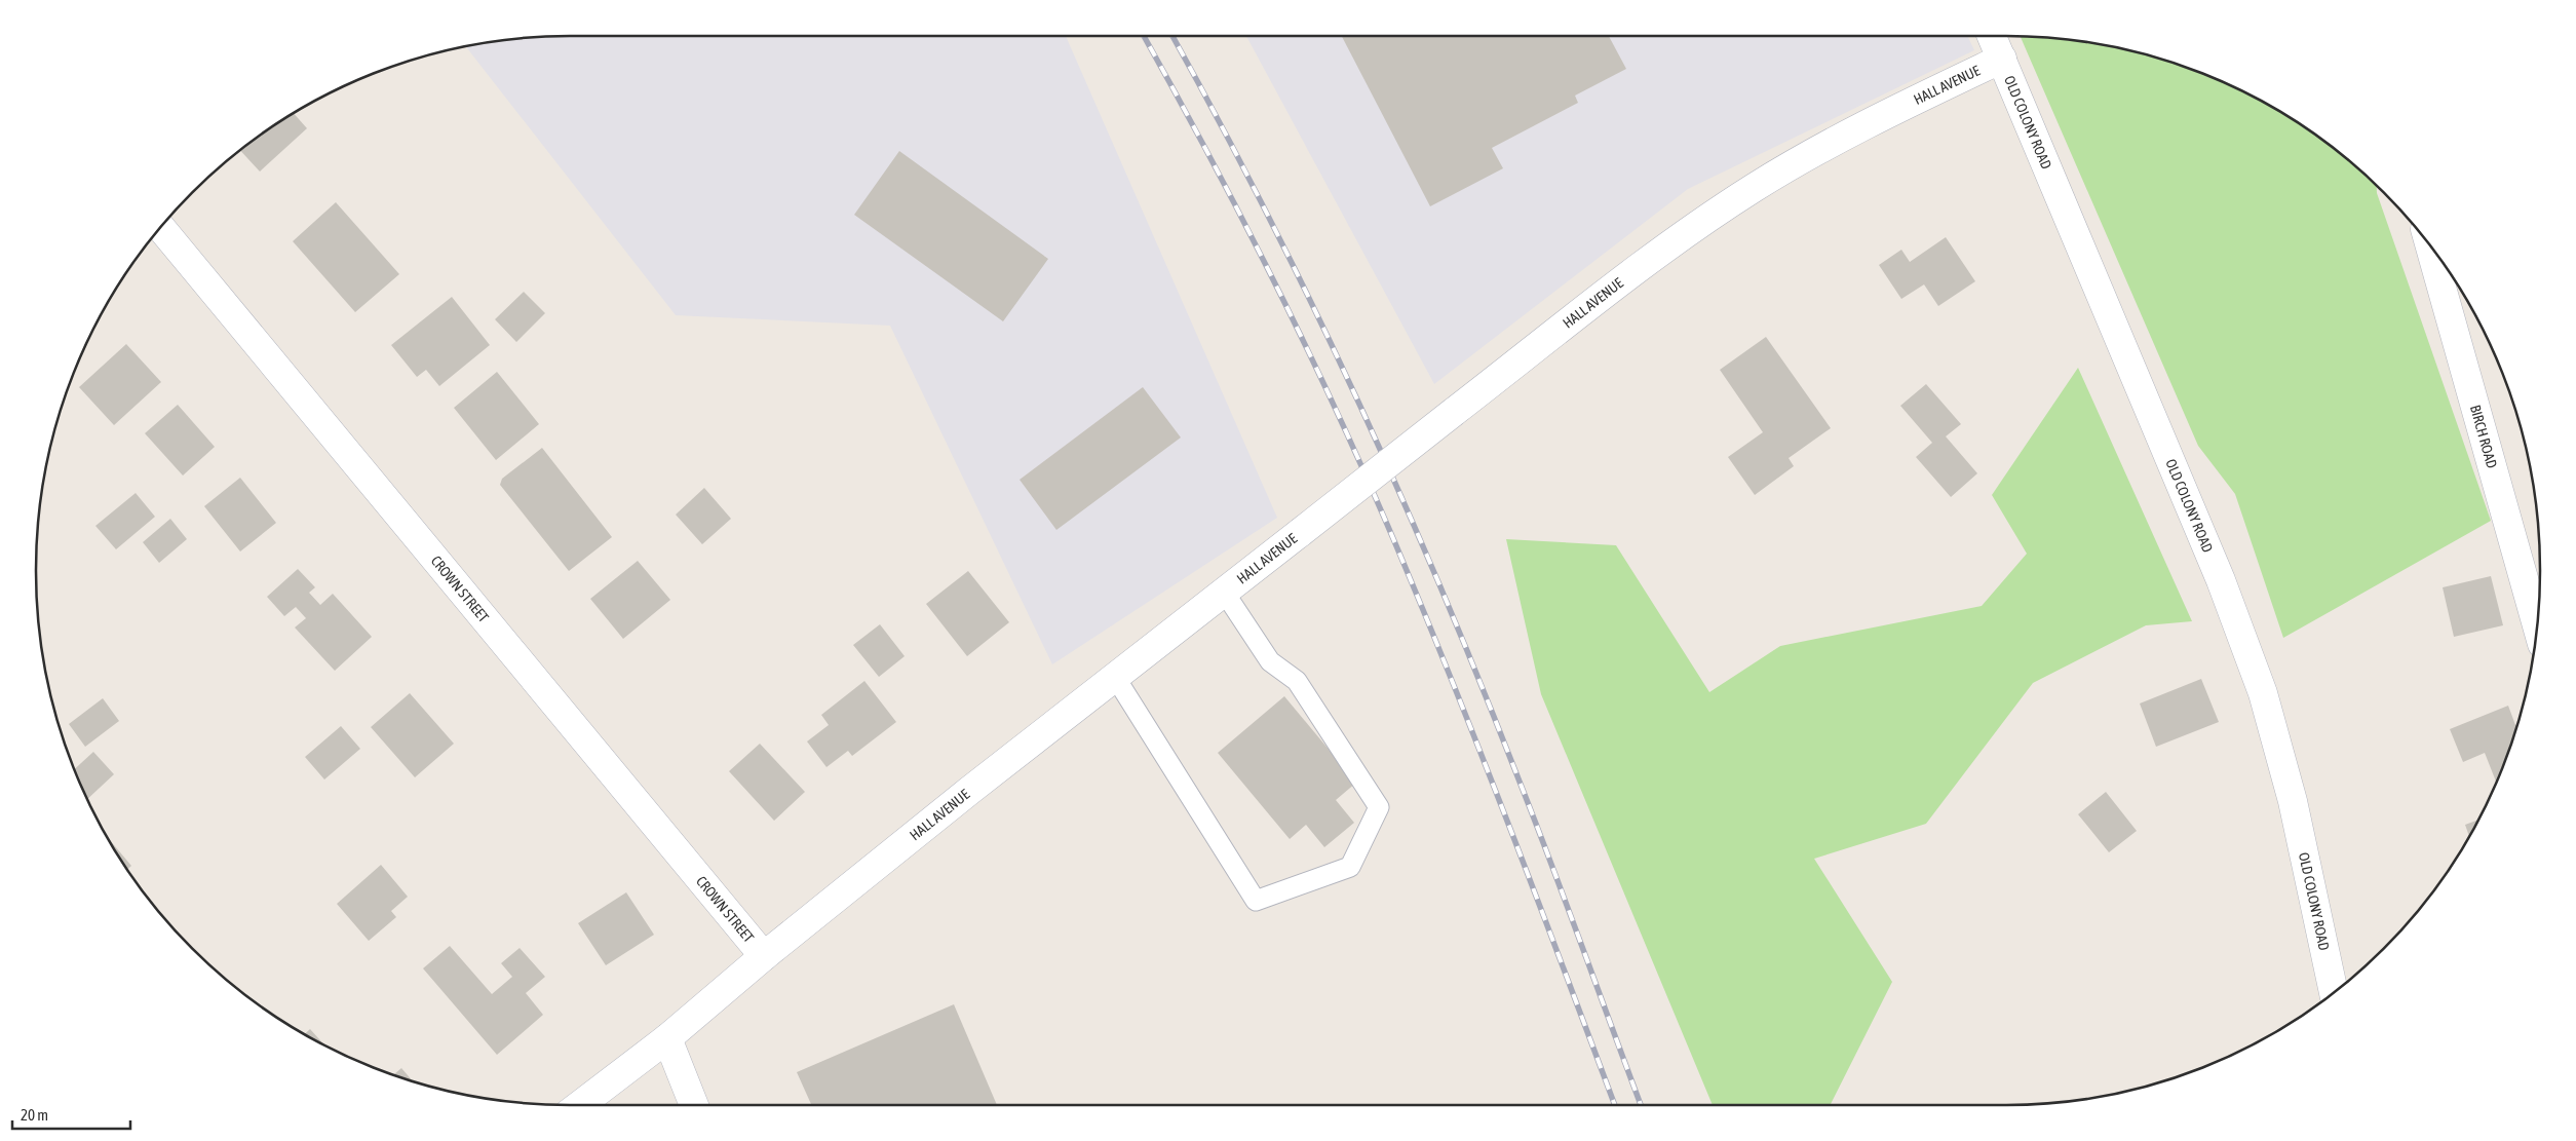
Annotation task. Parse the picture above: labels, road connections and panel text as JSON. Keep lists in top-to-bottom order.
{
  "streets": {
    "street": [
      "HALL AVENUE",
      "OLD COLONY ROAD",
      "BIRCH ROAD",
      "CROWN STREET"
    ]
  },
  "crossings": [
    ["HALL AVENUE", "OLD COLONY ROAD"],
    ["HALL AVENUE", "CROWN STREET"]
  ],
  "scale_bar": "20 m"
}
